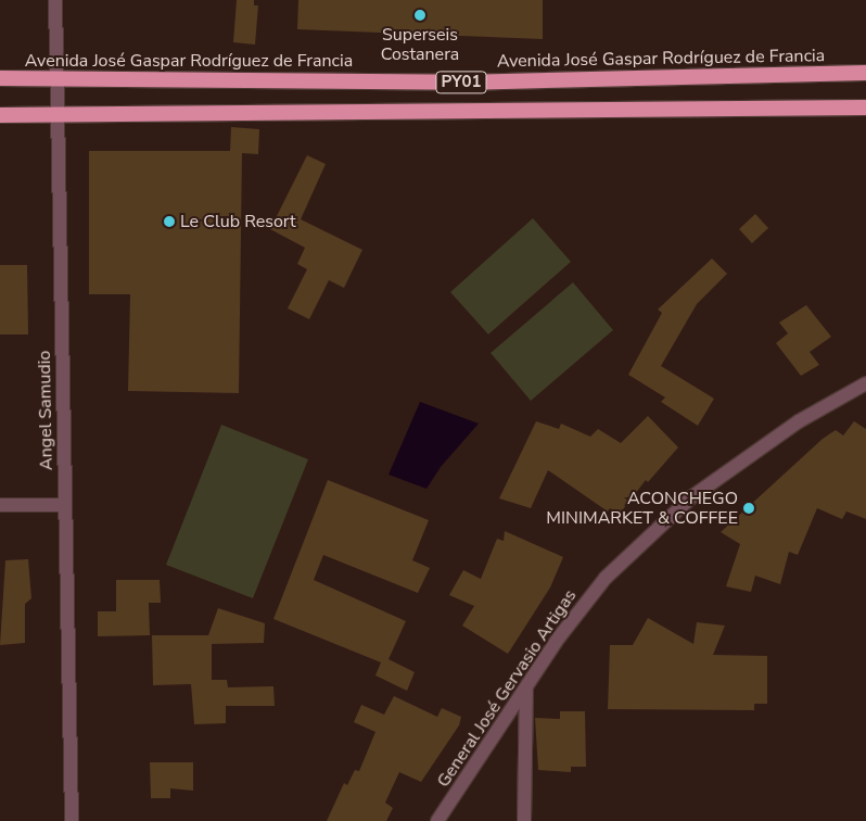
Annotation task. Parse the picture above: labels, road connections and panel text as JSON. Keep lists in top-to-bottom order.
{
  "streets": {
    "highway": ["Avenida José Gaspar Rodríguez de Francia", "PY01"],
    "street": ["Angel Samudio", "General José Gervasio Artigas"]
  },
  "crossings": [
    ["Avenida José Gaspar Rodríguez de Francia", "Angel Samudio"],
    ["PY01", "Angel Samudio"]
  ],
  "places": ["Superseis Costanera", "Le Club Resort", "ACONCHEGO MINIMARKET & COFFEE"]
}
